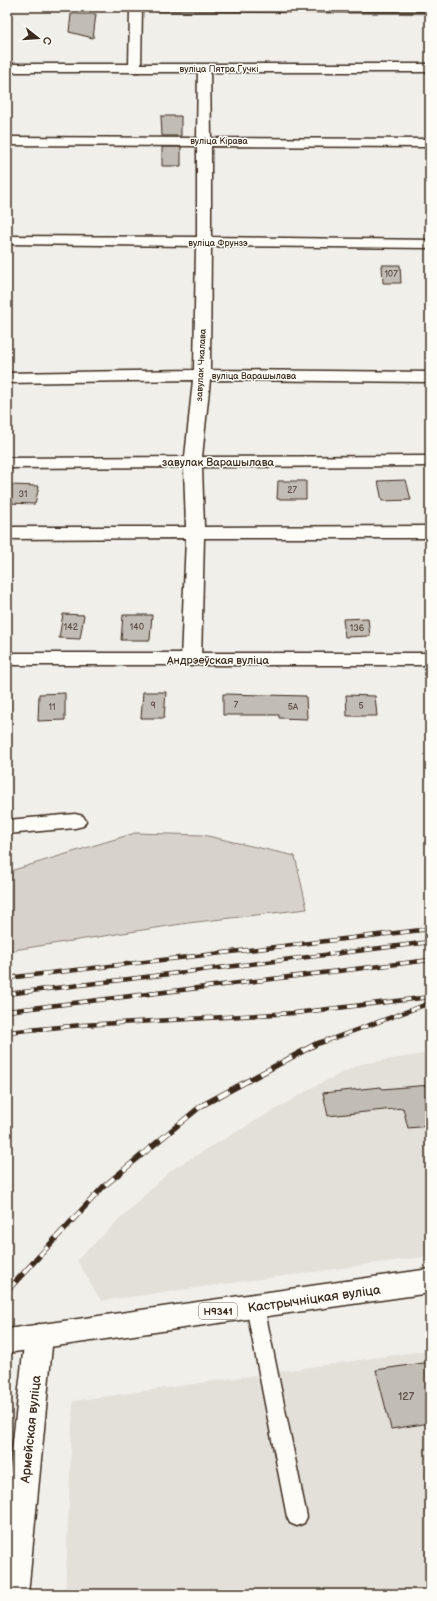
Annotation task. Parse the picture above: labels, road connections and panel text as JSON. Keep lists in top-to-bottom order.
{
  "streets": {
    "street": [
      "вуліца Пятра Гучкі",
      "вуліца Кірава",
      "вуліца Фрунзэ",
      "завулак Чкалава",
      "вуліца Варашылава",
      "завулак Варашылава",
      "Андрэеўская вуліца",
      "Кастрычніцкая вуліца",
      "Н9341",
      "Армейская вуліца"
    ]
  },
  "crossings": [
    ["вуліца Пятра Гучкі", "завулак Чкалава"],
    ["вуліца Кірава", "завулак Чкалава"],
    ["вуліца Фрунзэ", "завулак Чкалава"],
    ["завулак Чкалава", "вуліца Варашылава"],
    ["завулак Чкалава", "завулак Варашылава"],
    ["завулак Чкалава", "Андрэеўская вуліца"],
    ["Кастрычніцкая вуліца", "Армейская вуліца"]
  ],
  "house_numbers": [
    "107",
    "27",
    "31",
    "142",
    "140",
    "136",
    "9",
    "7",
    "5",
    "11",
    "5А",
    "127"
  ],
  "north": "right"
}
